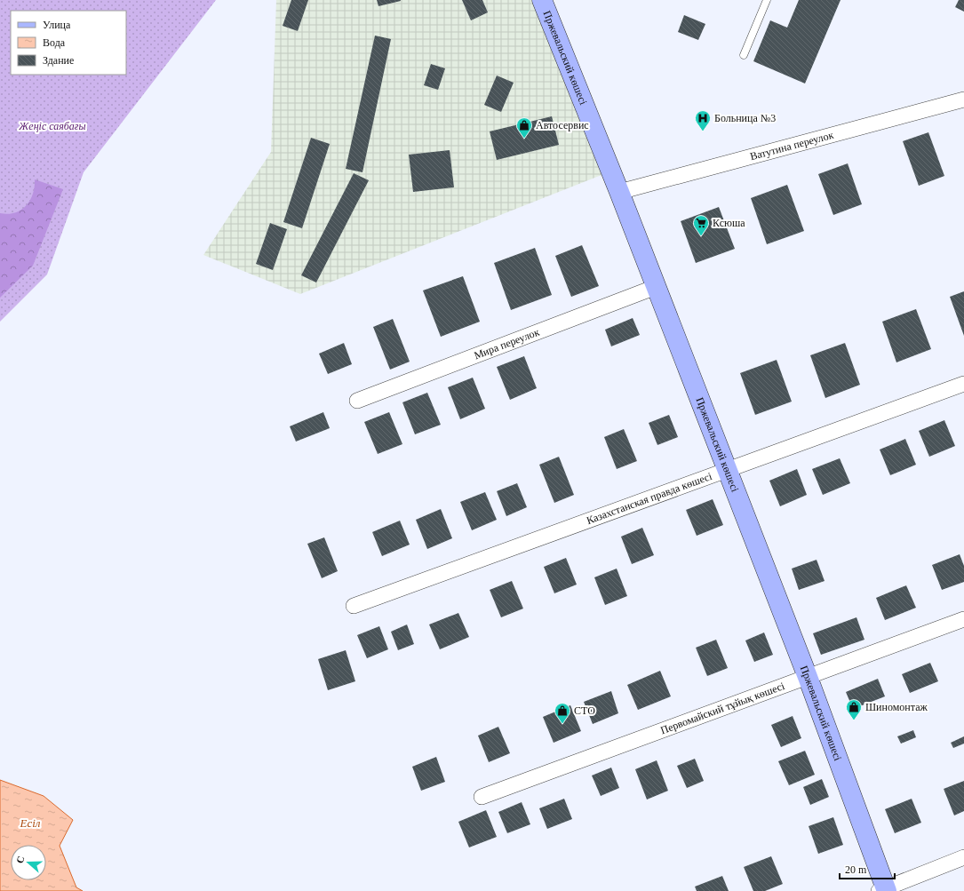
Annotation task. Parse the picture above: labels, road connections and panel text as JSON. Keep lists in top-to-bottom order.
{
  "streets": {
    "street": [
      "Пржевальский көшесі",
      "Ватутина переулок",
      "Мира переулок",
      "Казахстанская правда көшесі",
      "Первомайский тұйық көшесі"
    ]
  },
  "crossings": [
    ["Пржевальский көшесі", "Ватутина переулок"],
    ["Пржевальский көшесі", "Мира переулок"],
    ["Пржевальский көшесі", "Казахстанская правда көшесі"],
    ["Пржевальский көшесі", "Первомайский тұйық көшесі"]
  ],
  "water": ["Есіл"],
  "parks": ["Жеңіс саябағы"],
  "places": {
    "hospital": ["Больница №3"],
    "shop": ["Автосервис", "Шиномонтаж", "СТО"],
    "supermarket": ["Ксюша"]
  },
  "legend": ["Улица", "Вода", "Здание"],
  "scale_bar": "20 m",
  "north": "left"
}
